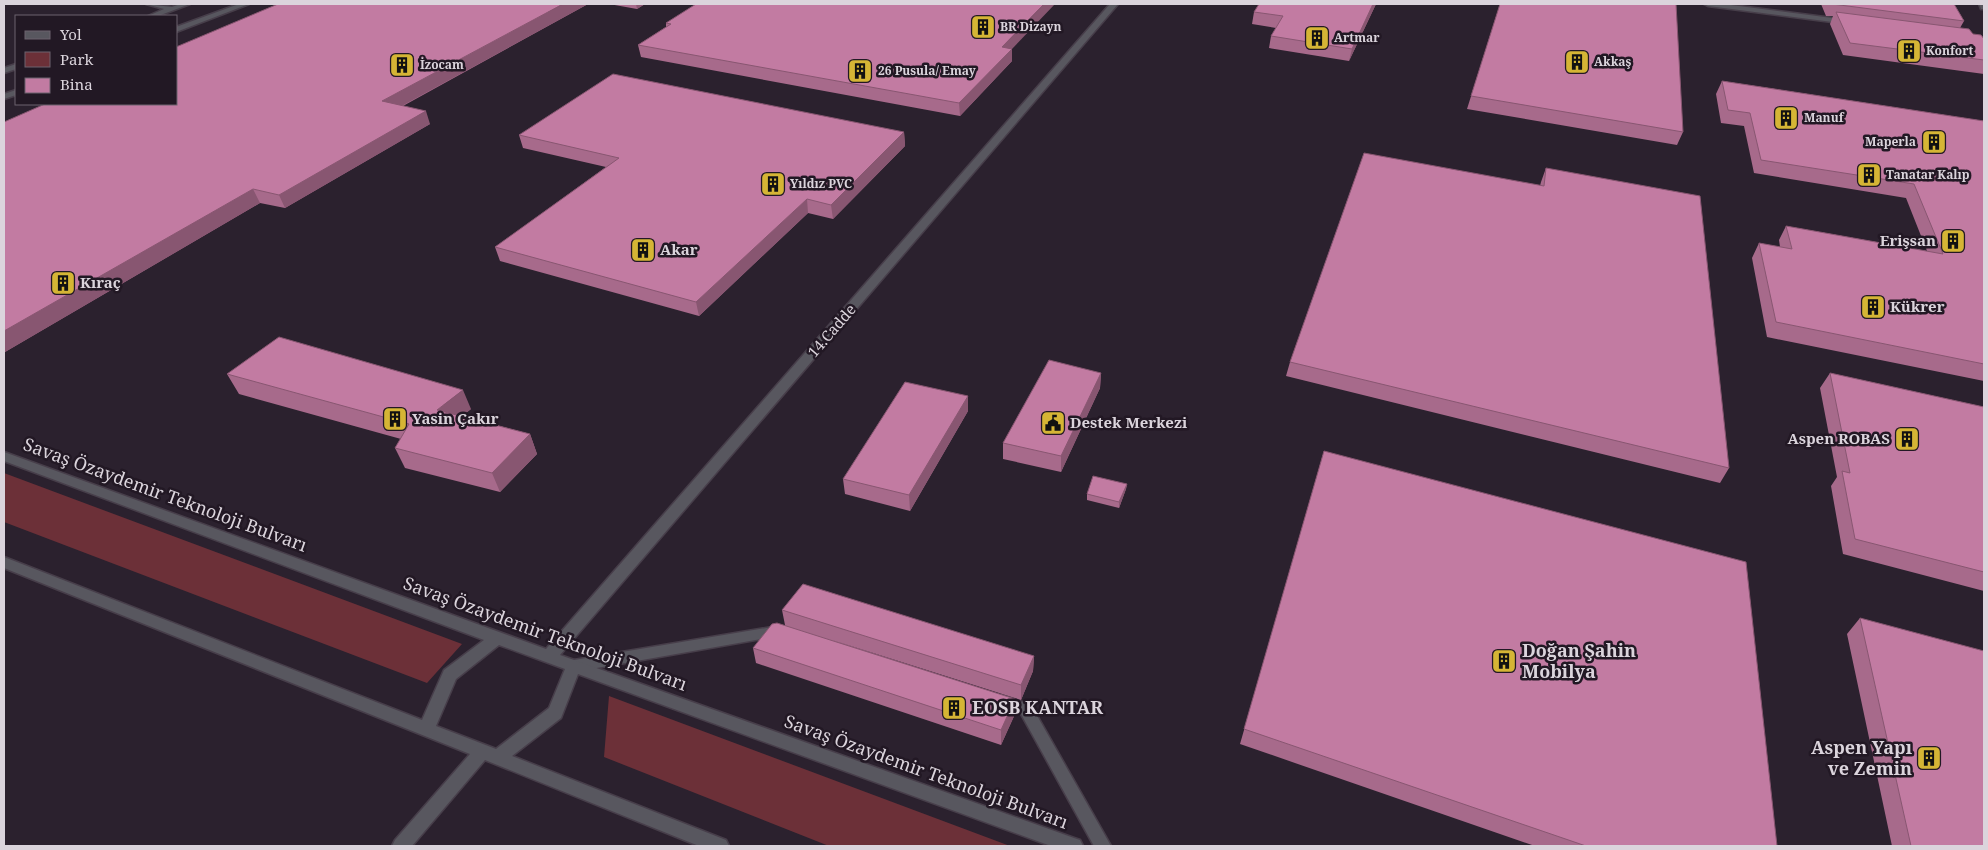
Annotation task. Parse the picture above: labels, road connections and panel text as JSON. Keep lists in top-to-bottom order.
{
  "streets": {
    "street": ["14.Cadde", "Savaş Özaydemir Teknoloji Bulvarı"]
  },
  "crossings": [
    ["14.Cadde", "Savaş Özaydemir Teknoloji Bulvarı"]
  ],
  "places": {
    "building": [
      "BR Dizayn",
      "Artmar",
      "Konfort",
      "Akkaş",
      "İzocam",
      "26 Pusula/ Emay",
      "Manuf",
      "Maperla",
      "Tanatar Kalıp",
      "Yıldız PVC",
      "Erişsan",
      "Akar",
      "Kıraç",
      "Kükrer",
      "Yasin Çakır",
      "Aspen ROBAS",
      "Doğan Şahin Mobilya",
      "EOSB KANTAR",
      "Aspen Yapı ve Zemin"
    ],
    "public building": ["Destek Merkezi"]
  },
  "legend": ["Yol", "Park", "Bina"]
}
